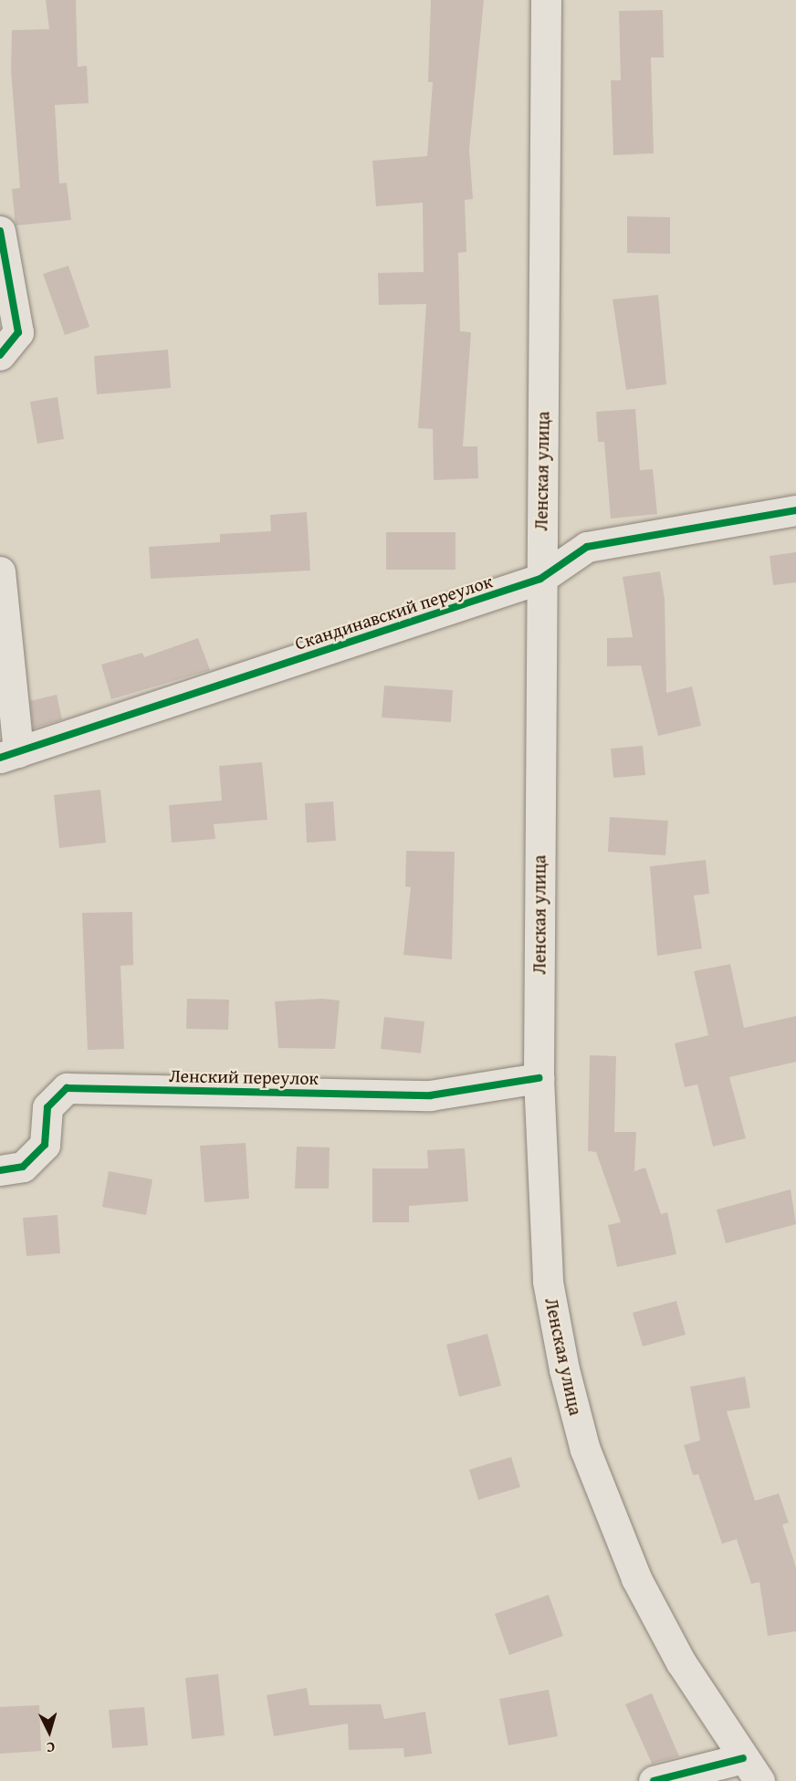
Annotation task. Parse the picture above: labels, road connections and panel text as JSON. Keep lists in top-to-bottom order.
{
  "streets": {
    "street": ["Ленская улица", "Скандинавский переулок", "Ленский переулок"]
  },
  "crossings": [
    ["Ленская улица", "Скандинавский переулок"],
    ["Ленская улица", "Ленский переулок"]
  ],
  "north": "bottom"
}
